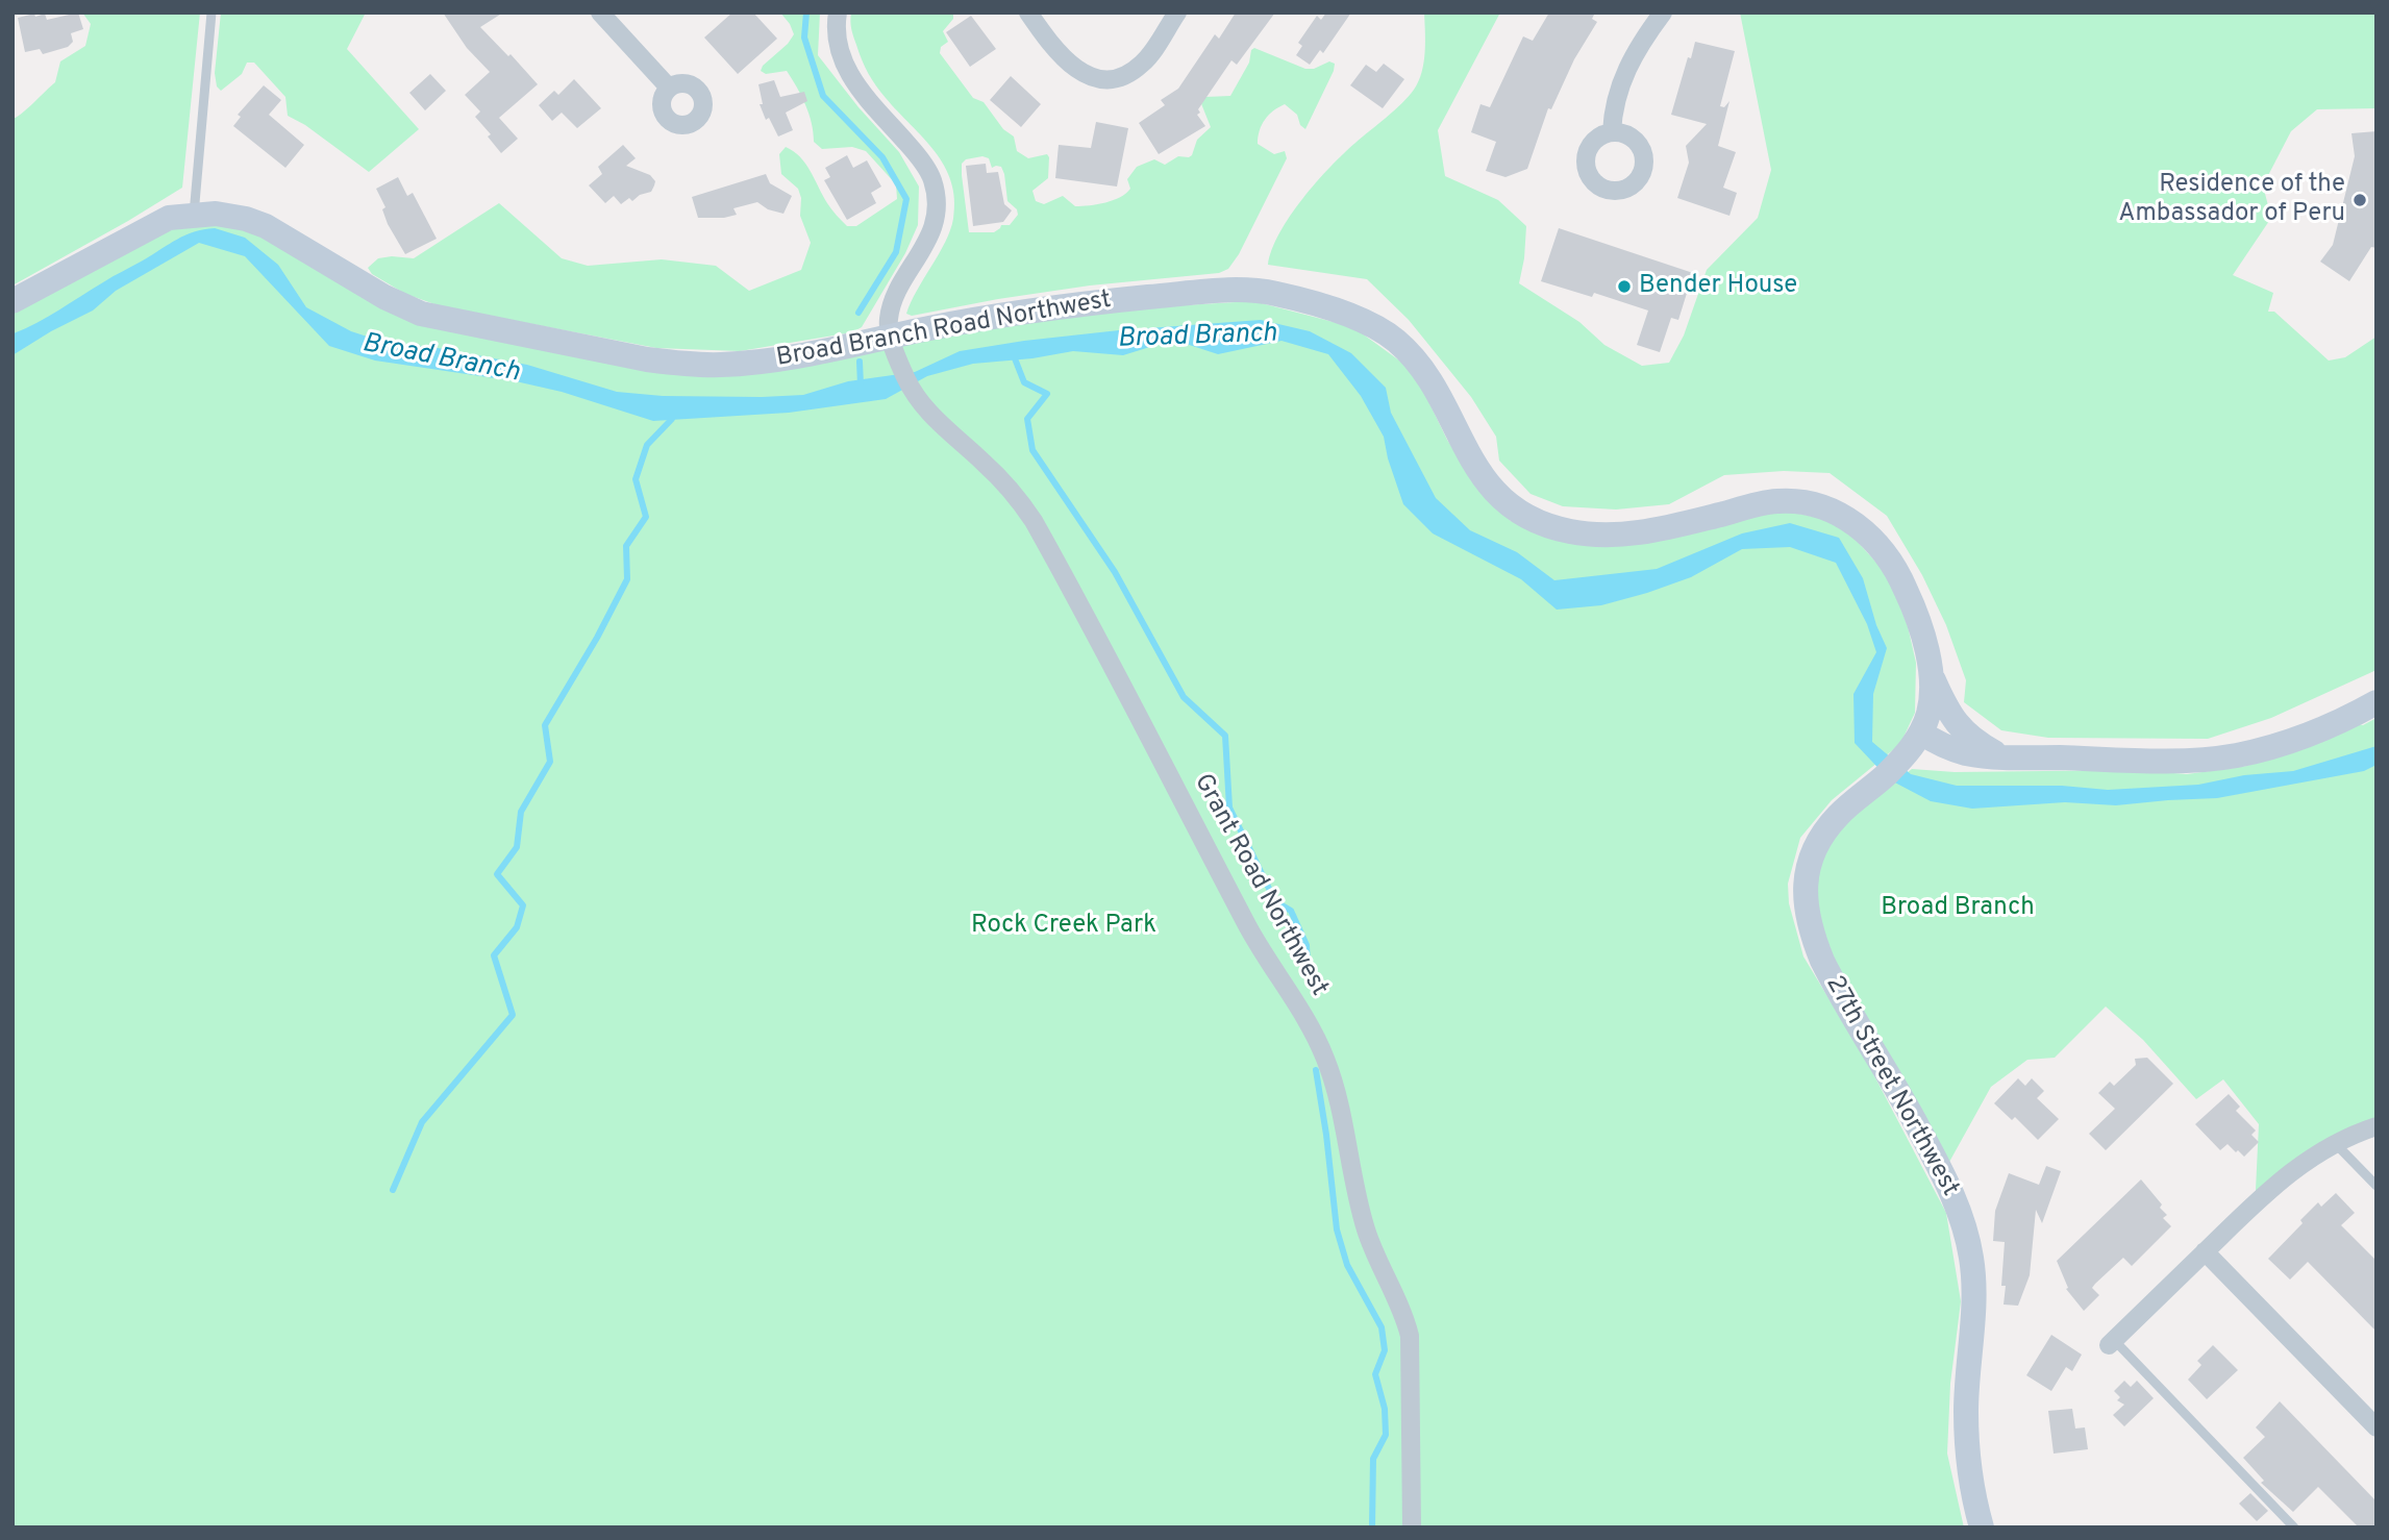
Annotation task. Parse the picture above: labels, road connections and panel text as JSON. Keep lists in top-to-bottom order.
{
  "streets": {
    "main road": ["Broad Branch Road Northwest", "27th Street Northwest"],
    "street": ["Grant Road Northwest"]
  },
  "crossings": [
    ["Broad Branch Road Northwest", "Grant Road Northwest"],
    ["Broad Branch Road Northwest", "27th Street Northwest"]
  ],
  "water": ["Broad Branch"],
  "parks": ["Broad Branch", "Rock Creek Park"],
  "places": ["Residence of the Ambassador of Peru", "Bender House"]
}
